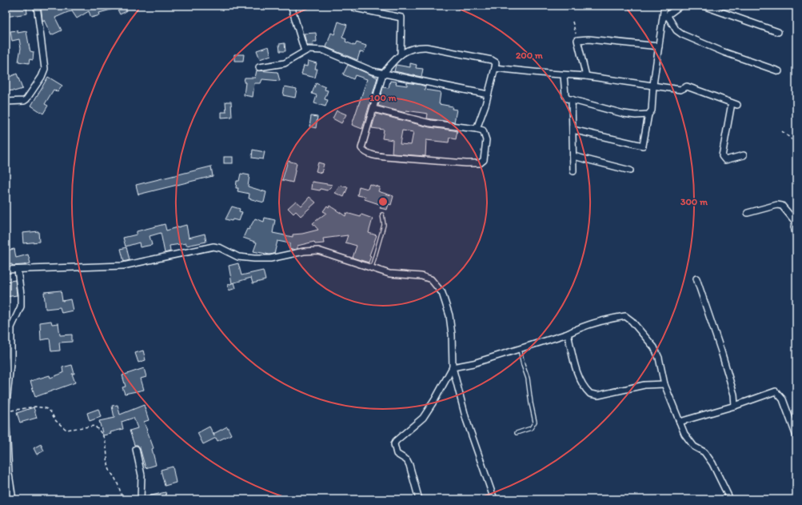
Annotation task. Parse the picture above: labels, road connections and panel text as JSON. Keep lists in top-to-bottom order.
{
  "rings": ["200 m", "100 m", "300 m"]
}
